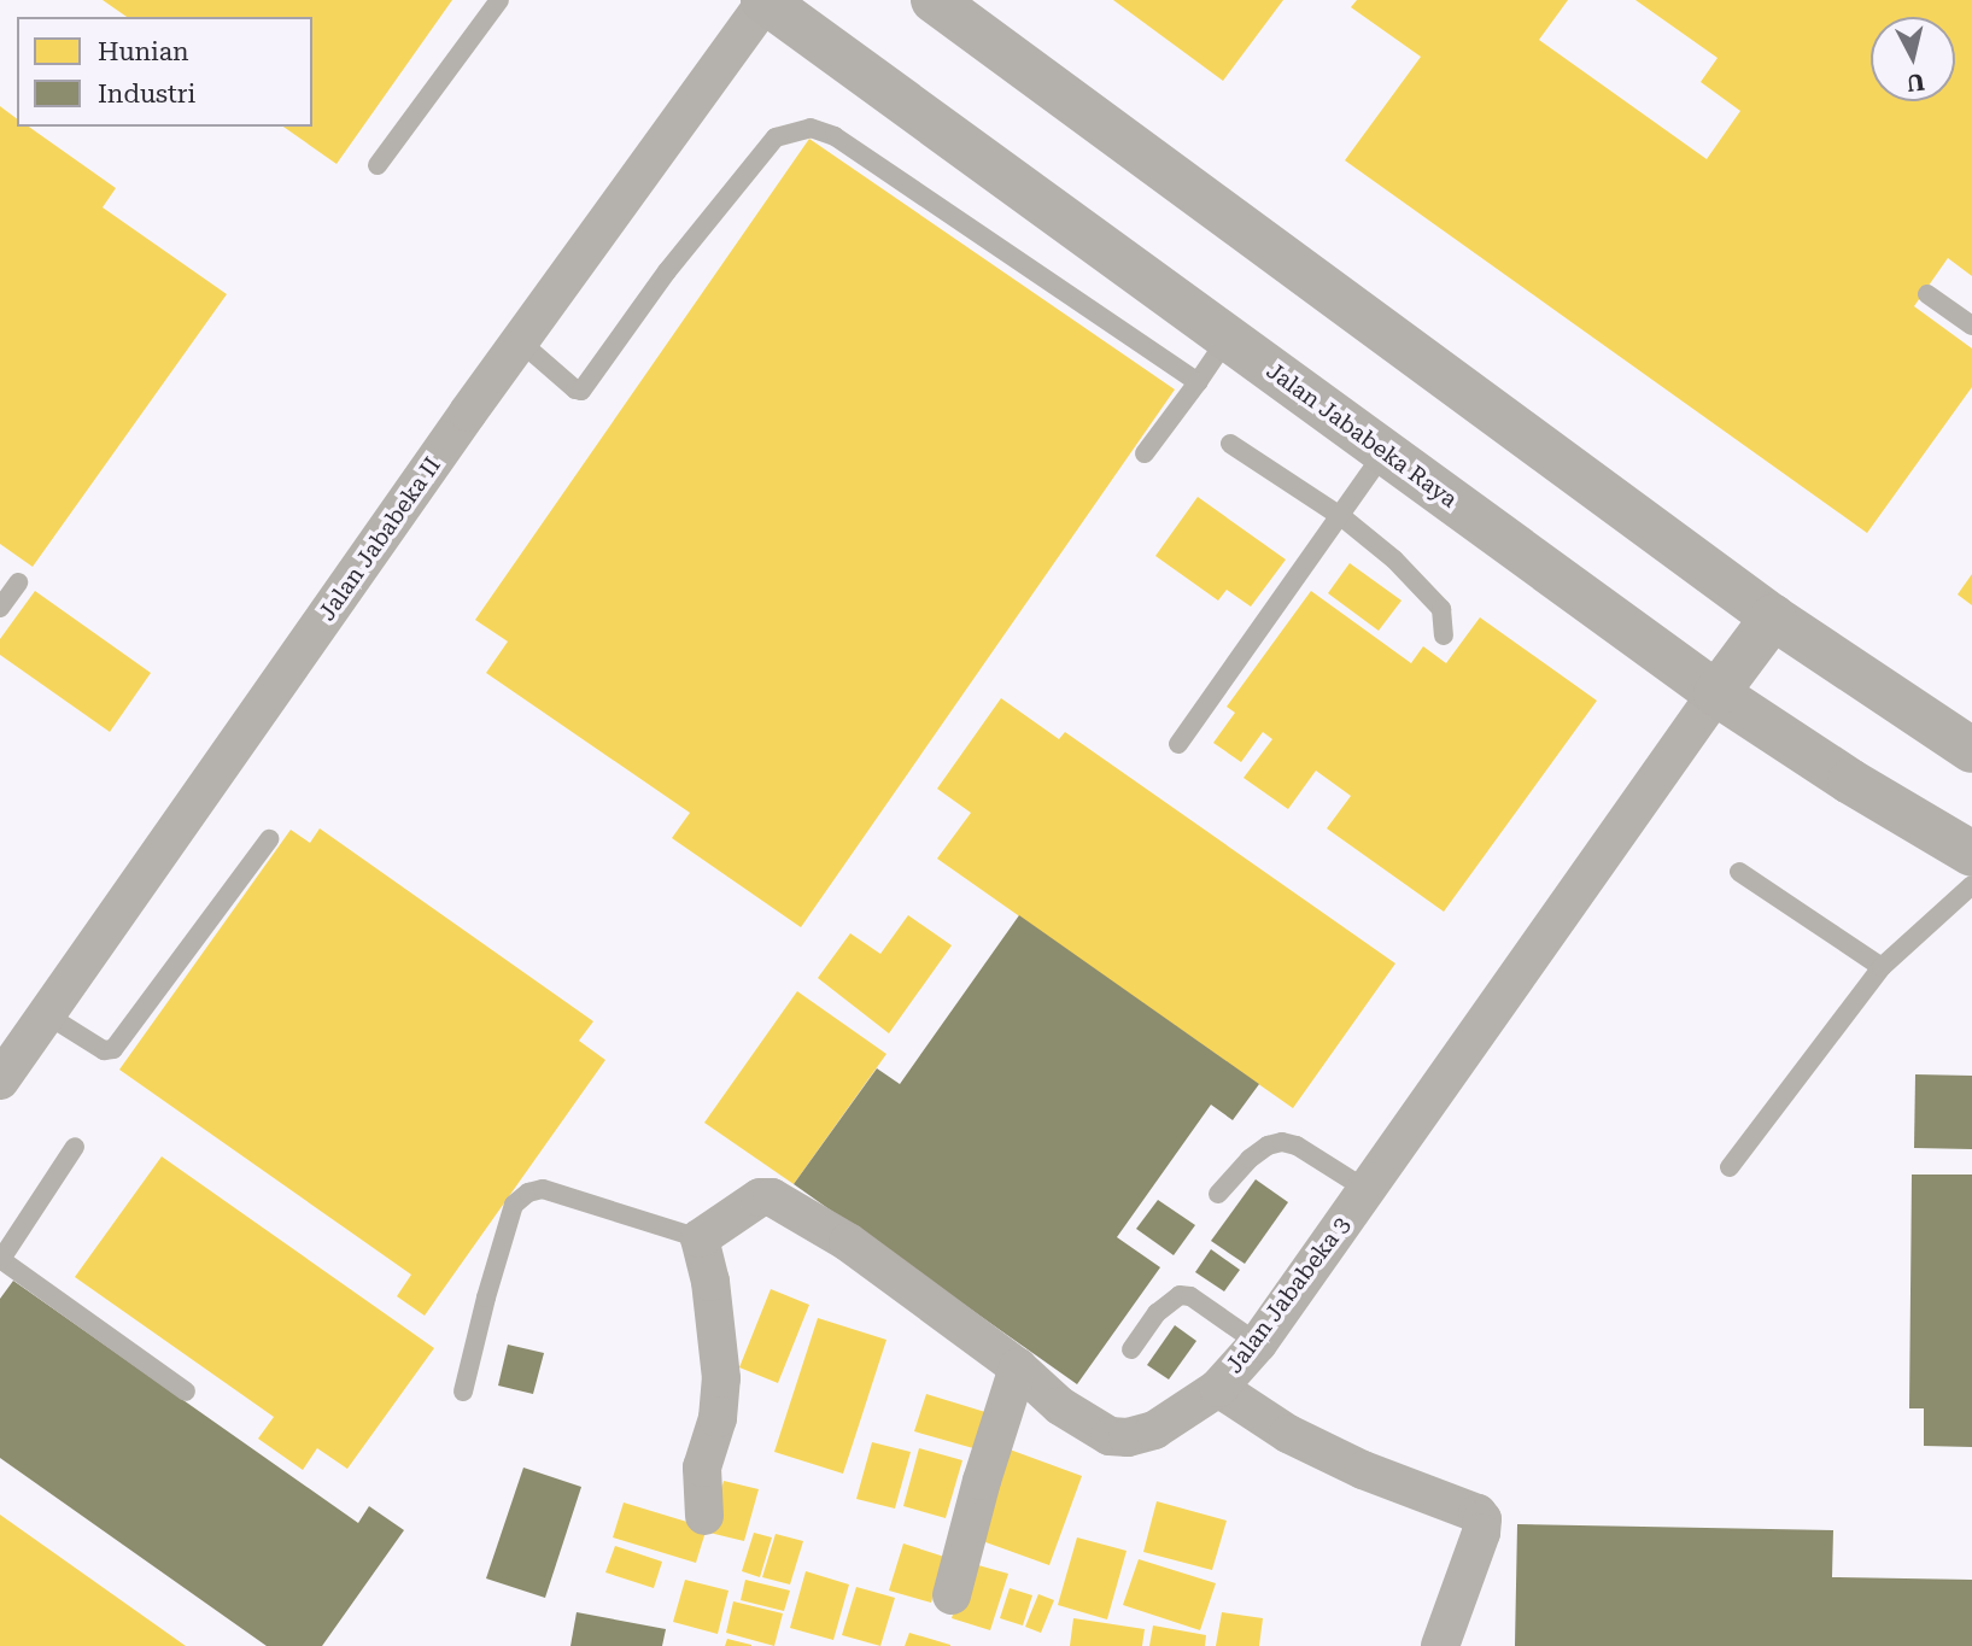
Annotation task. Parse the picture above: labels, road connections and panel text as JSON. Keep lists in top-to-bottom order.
{
  "streets": {
    "main road": ["Jalan Jababeka Raya"],
    "street": ["Jalan Jababeka II", "Jalan Jababeka 3"]
  },
  "crossings": [
    ["Jalan Jababeka Raya", "Jalan Jababeka II"],
    ["Jalan Jababeka Raya", "Jalan Jababeka 3"]
  ],
  "legend": ["Hunian", "Industri"],
  "north": "bottom"
}
